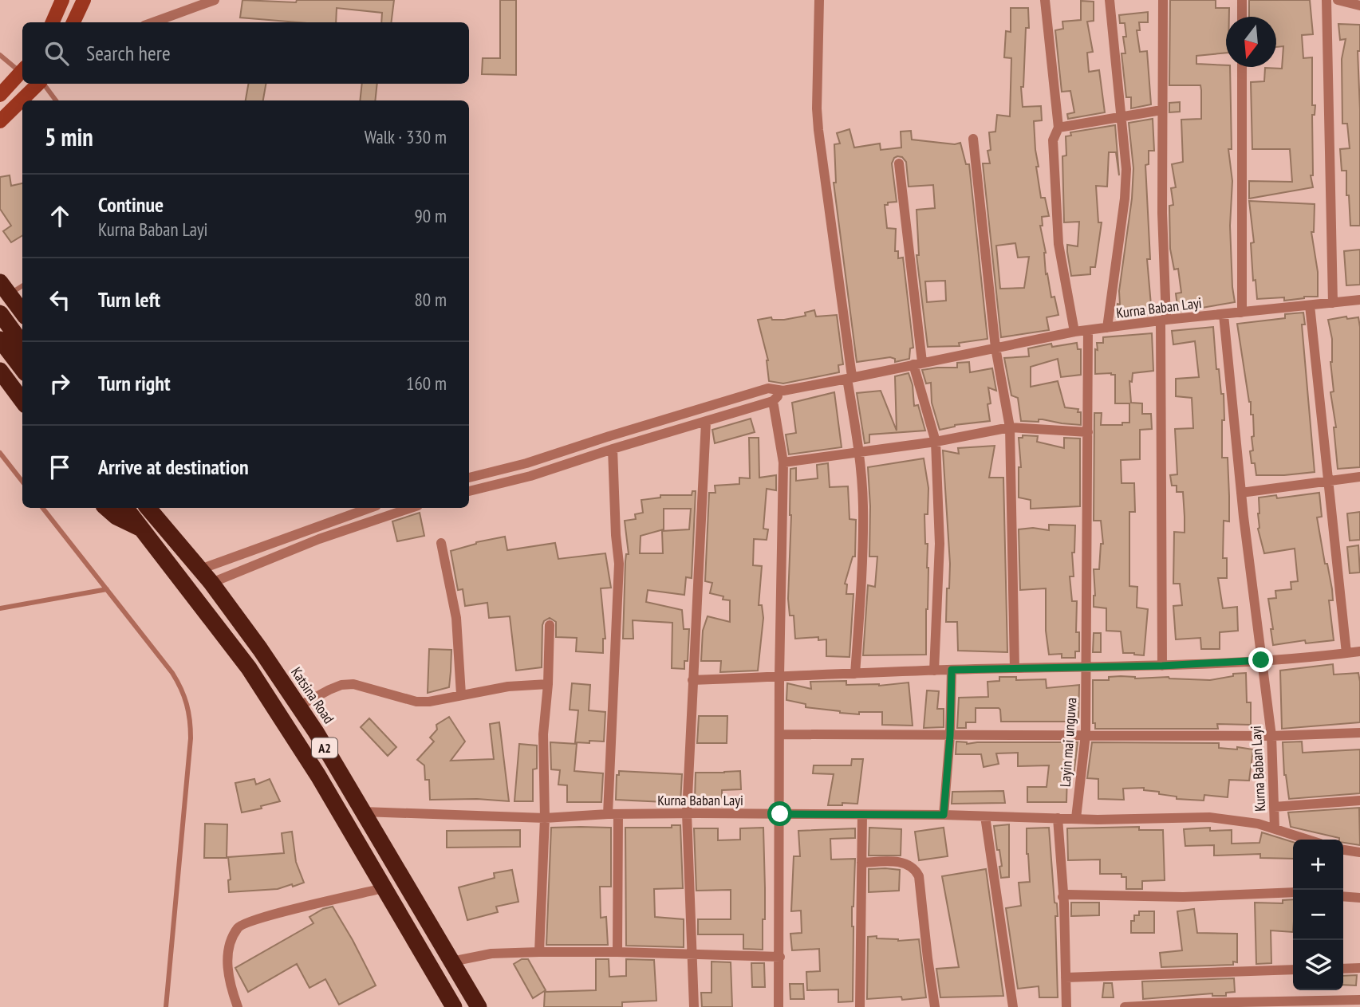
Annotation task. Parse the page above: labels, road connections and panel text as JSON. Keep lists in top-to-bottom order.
{
  "streets": {
    "highway": ["Katsina Road", "A2"],
    "street": ["Kurna Baban Layi", "Layin mai unguwa"]
  },
  "crossings": [
    ["Kurna Baban Layi", "Katsina Road"],
    ["Kurna Baban Layi", "Layin mai unguwa"]
  ],
  "north": "bottom",
  "page": {
    "search": "Search here",
    "heading": ["5 min", "Walk · 330 m"],
    "list": [
      ["Continue", "Kurna Baban Layi", "90 m"],
      ["Turn left", "80 m"],
      ["Turn right", "160 m"],
      "Arrive at destination"
    ],
    "map_buttons": ["+", "−"]
  }
}
